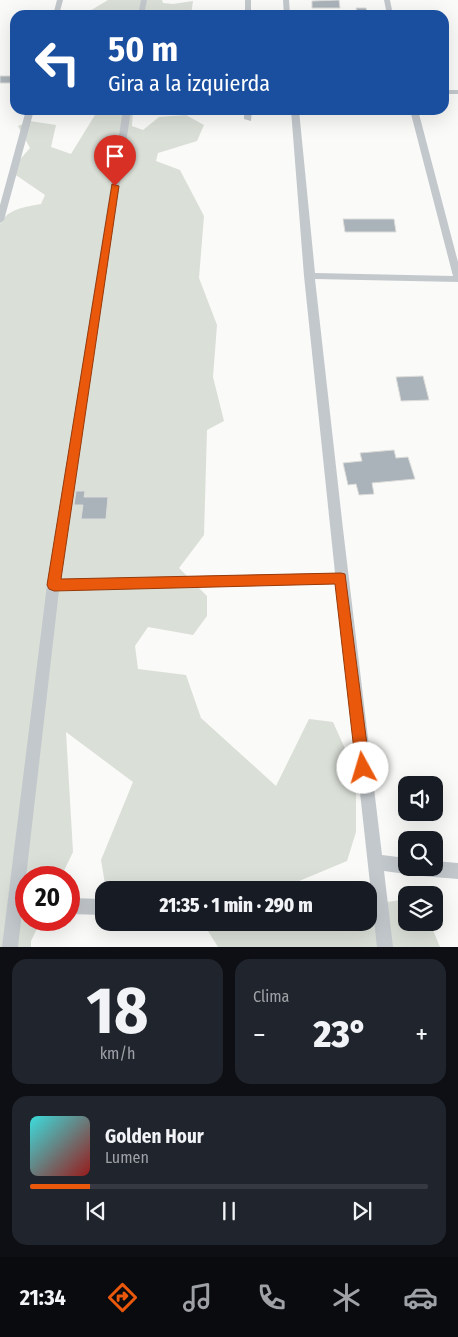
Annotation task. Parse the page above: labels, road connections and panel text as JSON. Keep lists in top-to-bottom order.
{
  "page": {
    "turn": ["50 m", "Gira a la izquierda"],
    "limit": "20",
    "trip": "21:35 · 1 min · 290 m",
    "tile": [
      ["18", "km/h"],
      "Clima"
    ],
    "heat": ["−", "23°", "+"],
    "song": ["Golden Hour", "Lumen"],
    "tabs": "21:34"
  }
}
